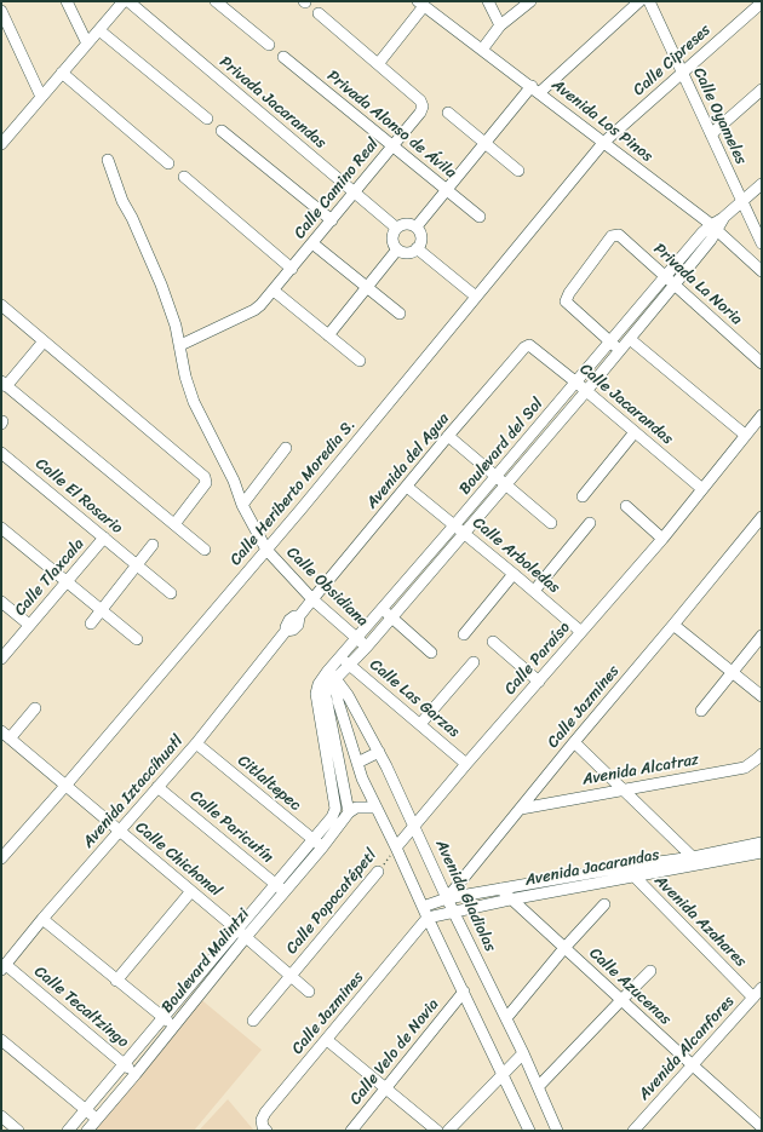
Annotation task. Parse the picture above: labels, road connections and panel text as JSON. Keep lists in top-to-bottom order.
{
  "streets": {
    "street": [
      "Calle Cipreses",
      "Privada Jacarandas",
      "Calle Oyameles",
      "Avenida Los Pinos",
      "Privada Alonso de Ávila",
      "Calle Camino Real",
      "Privada La Noria",
      "Calle Jacarandas",
      "Boulevard del Sol",
      "Avenida del Agua",
      "Calle Heriberto Moredia S.",
      "Calle El Rosario",
      "Calle Arboledas",
      "Calle Tlaxcala",
      "Calle Obsidiana",
      "Calle Paraíso",
      "Calle Las Garzas",
      "Calle Jazmines",
      "Avenida Alcatraz",
      "Citlaltepec",
      "Avenida Iztaccíhuatl",
      "Calle Paricutín",
      "Calle Chichonal",
      "Avenida Jacarandas",
      "Avenida Gladiolas",
      "Calle Popocatépetl",
      "Avenida Azahares",
      "Boulevard Malintzi",
      "Calle Azucenas",
      "Calle Tecaltzingo",
      "Avenida Alcanfores",
      "Calle Velo de Novia"
    ]
  },
  "crossings": [
    ["Calle Cipreses", "Calle Oyameles"],
    ["Calle Cipreses", "Avenida Los Pinos"],
    ["Calle Cipreses", "Calle Heriberto Moredia S."],
    ["Privada Jacarandas", "Calle Camino Real"],
    ["Avenida Los Pinos", "Boulevard del Sol"],
    ["Avenida Los Pinos", "Calle Heriberto Moredia S."],
    ["Privada Alonso de Ávila", "Calle Camino Real"],
    ["Calle Camino Real", "Calle Obsidiana"],
    ["Privada La Noria", "Boulevard del Sol"],
    ["Calle Jacarandas", "Boulevard del Sol"],
    ["Calle Jacarandas", "Avenida del Agua"],
    ["Calle Jacarandas", "Calle Paraíso"],
    ["Boulevard del Sol", "Calle Arboledas"],
    ["Boulevard del Sol", "Calle Obsidiana"],
    ["Boulevard del Sol", "Calle Las Garzas"],
    ["Boulevard del Sol", "Citlaltepec"],
    ["Boulevard del Sol", "Avenida Gladiolas"],
    ["Boulevard del Sol", "Boulevard Malintzi"],
    ["Avenida del Agua", "Calle Arboledas"],
    ["Avenida del Agua", "Calle Obsidiana"],
    ["Avenida del Agua", "Avenida Iztaccíhuatl"],
    ["Calle Heriberto Moredia S.", "Calle Obsidiana"],
    ["Calle Heriberto Moredia S.", "Calle Chichonal"],
    ["Calle El Rosario", "Calle Tlaxcala"],
    ["Calle Arboledas", "Calle Paraíso"],
    ["Calle Obsidiana", "Avenida Iztaccíhuatl"],
    ["Calle Paraíso", "Calle Las Garzas"],
    ["Calle Paraíso", "Avenida Gladiolas"],
    ["Calle Paraíso", "Calle Popocatépetl"],
    ["Calle Jazmines", "Avenida Alcatraz"],
    ["Calle Jazmines", "Avenida Jacarandas"],
    ["Calle Jazmines", "Avenida Gladiolas"],
    ["Citlaltepec", "Avenida Iztaccíhuatl"],
    ["Citlaltepec", "Boulevard Malintzi"],
    ["Avenida Iztaccíhuatl", "Calle Paricutín"],
    ["Avenida Iztaccíhuatl", "Calle Chichonal"],
    ["Avenida Iztaccíhuatl", "Calle Tecaltzingo"],
    ["Calle Paricutín", "Boulevard Malintzi"],
    ["Calle Chichonal", "Calle Popocatépetl"],
    ["Calle Chichonal", "Boulevard Malintzi"],
    ["Avenida Jacarandas", "Avenida Gladiolas"],
    ["Avenida Jacarandas", "Avenida Azahares"],
    ["Avenida Jacarandas", "Calle Azucenas"],
    ["Avenida Azahares", "Avenida Alcanfores"],
    ["Boulevard Malintzi", "Calle Tecaltzingo"],
    ["Calle Azucenas", "Avenida Alcanfores"]
  ]
}
